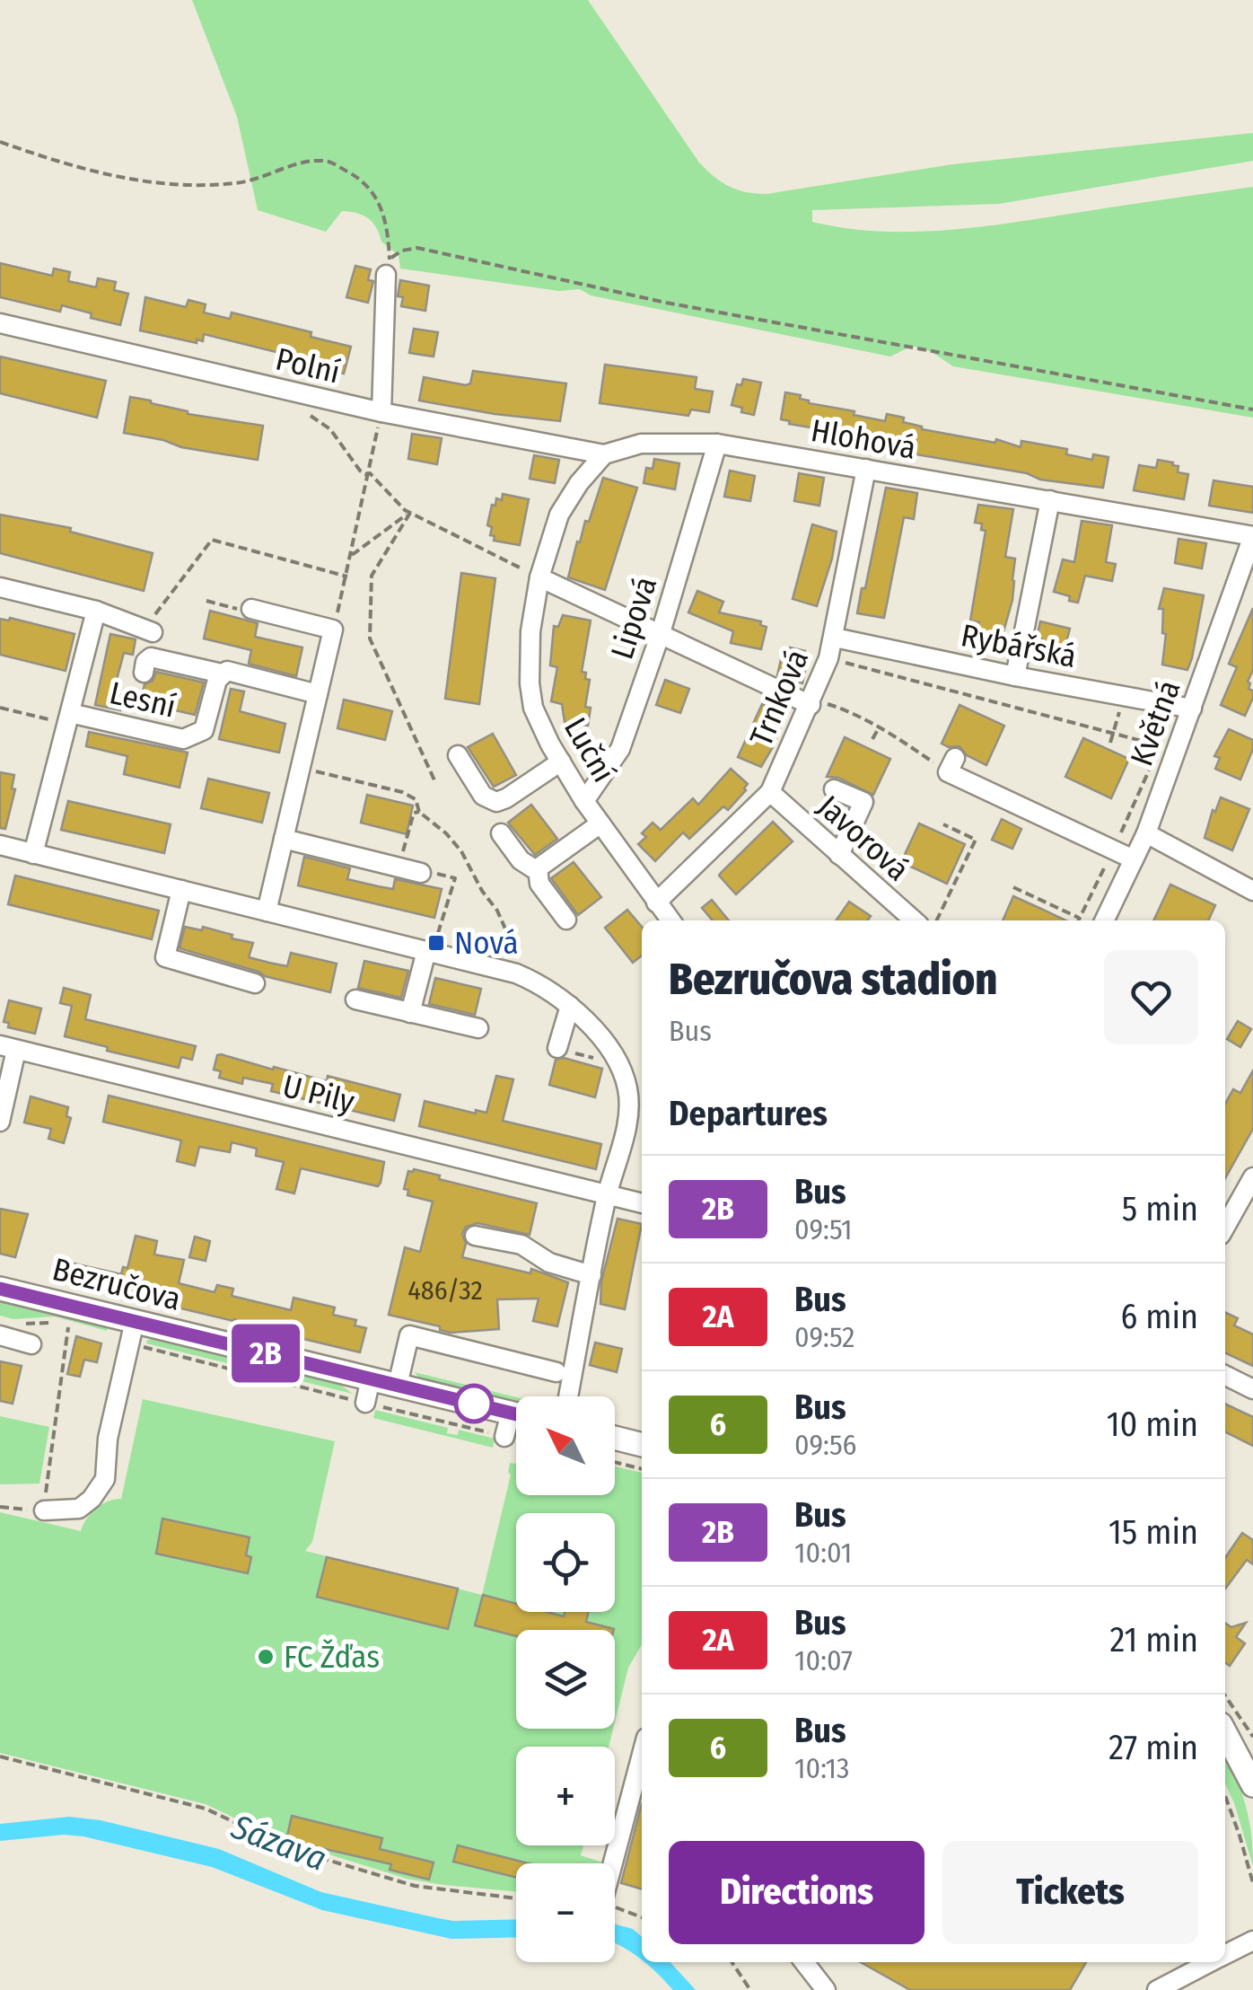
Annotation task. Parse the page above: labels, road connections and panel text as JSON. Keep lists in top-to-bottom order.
{
  "streets": {
    "main road": ["Bezručova"],
    "street": [
      "Polní",
      "Hlohová",
      "Lipová",
      "Rybářská",
      "Trnková",
      "Lesní",
      "Květná",
      "Luční",
      "Javorová",
      "U Pily"
    ]
  },
  "crossings": [
    ["Polní", "Hlohová"],
    ["Hlohová", "Lipová"],
    ["Hlohová", "Trnková"],
    ["Hlohová", "Květná"],
    ["Lipová", "Luční"],
    ["Rybářská", "Trnková"],
    ["Rybářská", "Květná"],
    ["Trnková", "Luční"],
    ["Trnková", "Javorová"]
  ],
  "water": ["Sázava"],
  "places": {
    "transit": ["Nová"],
    "other": ["FC Žďas"]
  },
  "lines": ["bus line 2B"],
  "house_numbers": ["486/32"],
  "north": "top left",
  "page": {
    "on_map": "2B",
    "heading": [
      ["Bezručova stadion", "Bus"],
      "Departures"
    ],
    "list": [
      {
        "mark": "2B",
        "name": "Bus",
        "note": "09:51",
        "value": "5 min"
      },
      {
        "mark": "2A",
        "name": "Bus",
        "note": "09:52",
        "value": "6 min"
      },
      {
        "mark": "6",
        "name": "Bus",
        "note": "09:56",
        "value": "10 min"
      },
      {
        "mark": "2B",
        "name": "Bus",
        "note": "10:01",
        "value": "15 min"
      },
      {
        "mark": "2A",
        "name": "Bus",
        "note": "10:07",
        "value": "21 min"
      },
      {
        "mark": "6",
        "name": "Bus",
        "note": "10:13",
        "value": "27 min"
      }
    ],
    "map_buttons": ["+", "−"],
    "buttons": ["Directions", "Tickets"]
  }
}
